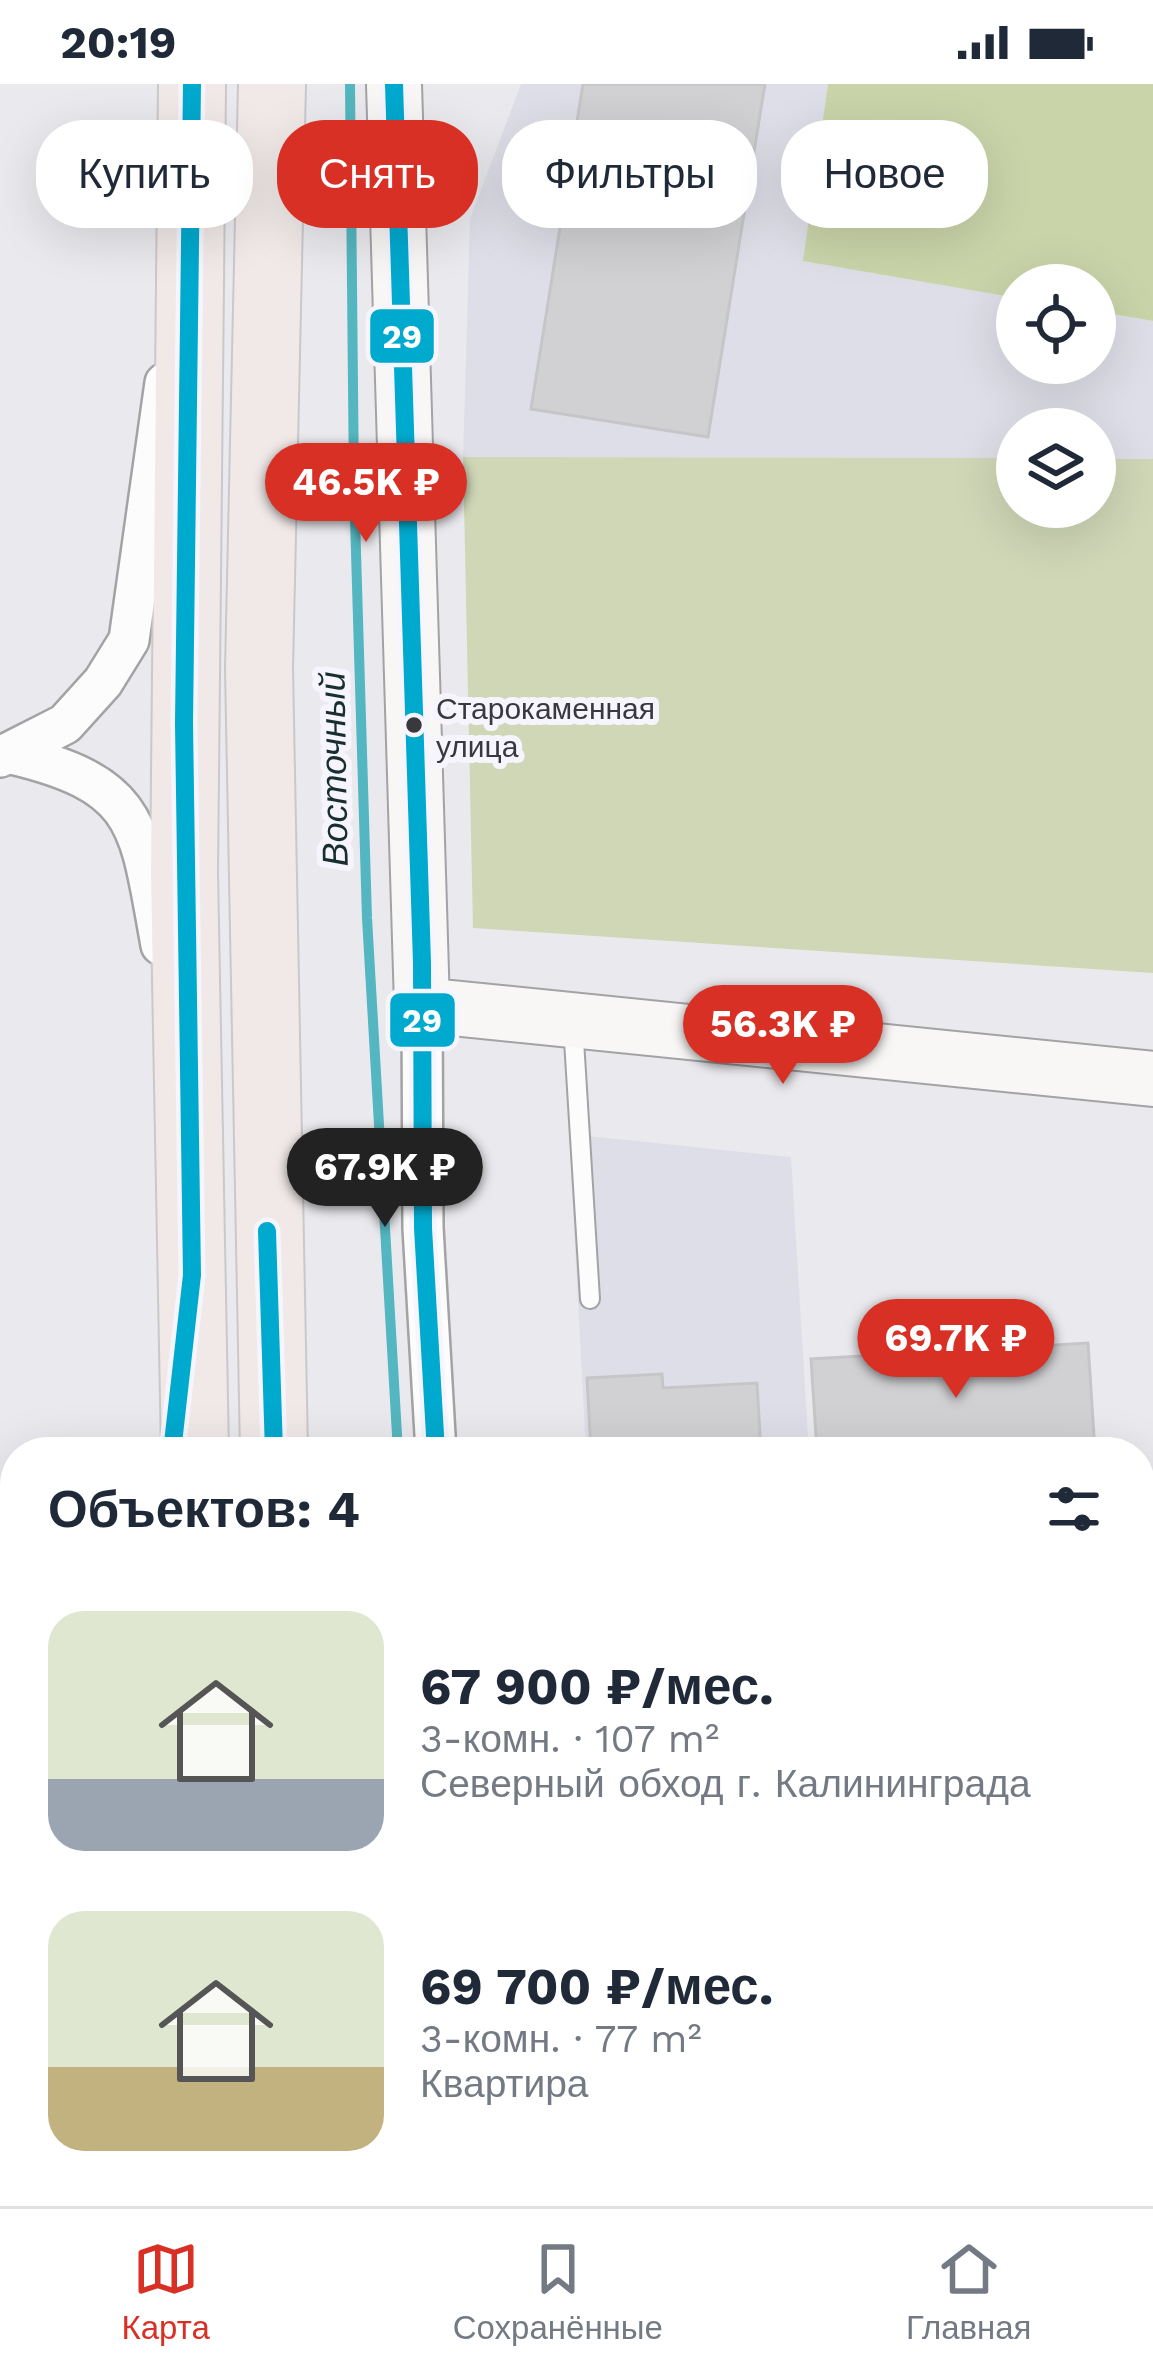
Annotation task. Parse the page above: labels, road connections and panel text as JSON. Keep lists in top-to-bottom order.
{
  "water": ["Восточный"],
  "places": ["Старокаменная улица"],
  "lines": ["transit line 29"],
  "page": {
    "status": "20:19",
    "chip": [
      "Купить",
      "Снять",
      "Фильтры",
      "Новое"
    ],
    "price": [
      "46.5K ₽",
      "56.3K ₽",
      "67.9K ₽",
      "69.7K ₽"
    ],
    "heading": "Объектов: 4",
    "list": [
      {
        "name": "67 900 ₽/мес.",
        "note": "3-комн. · 107 m² · Северный обход г. Калининграда"
      },
      {
        "name": "69 700 ₽/мес.",
        "note": "3-комн. · 77 m² · Квартира"
      }
    ],
    "tabs": ["Карта", "Сохранённые", "Главная"]
  }
}
